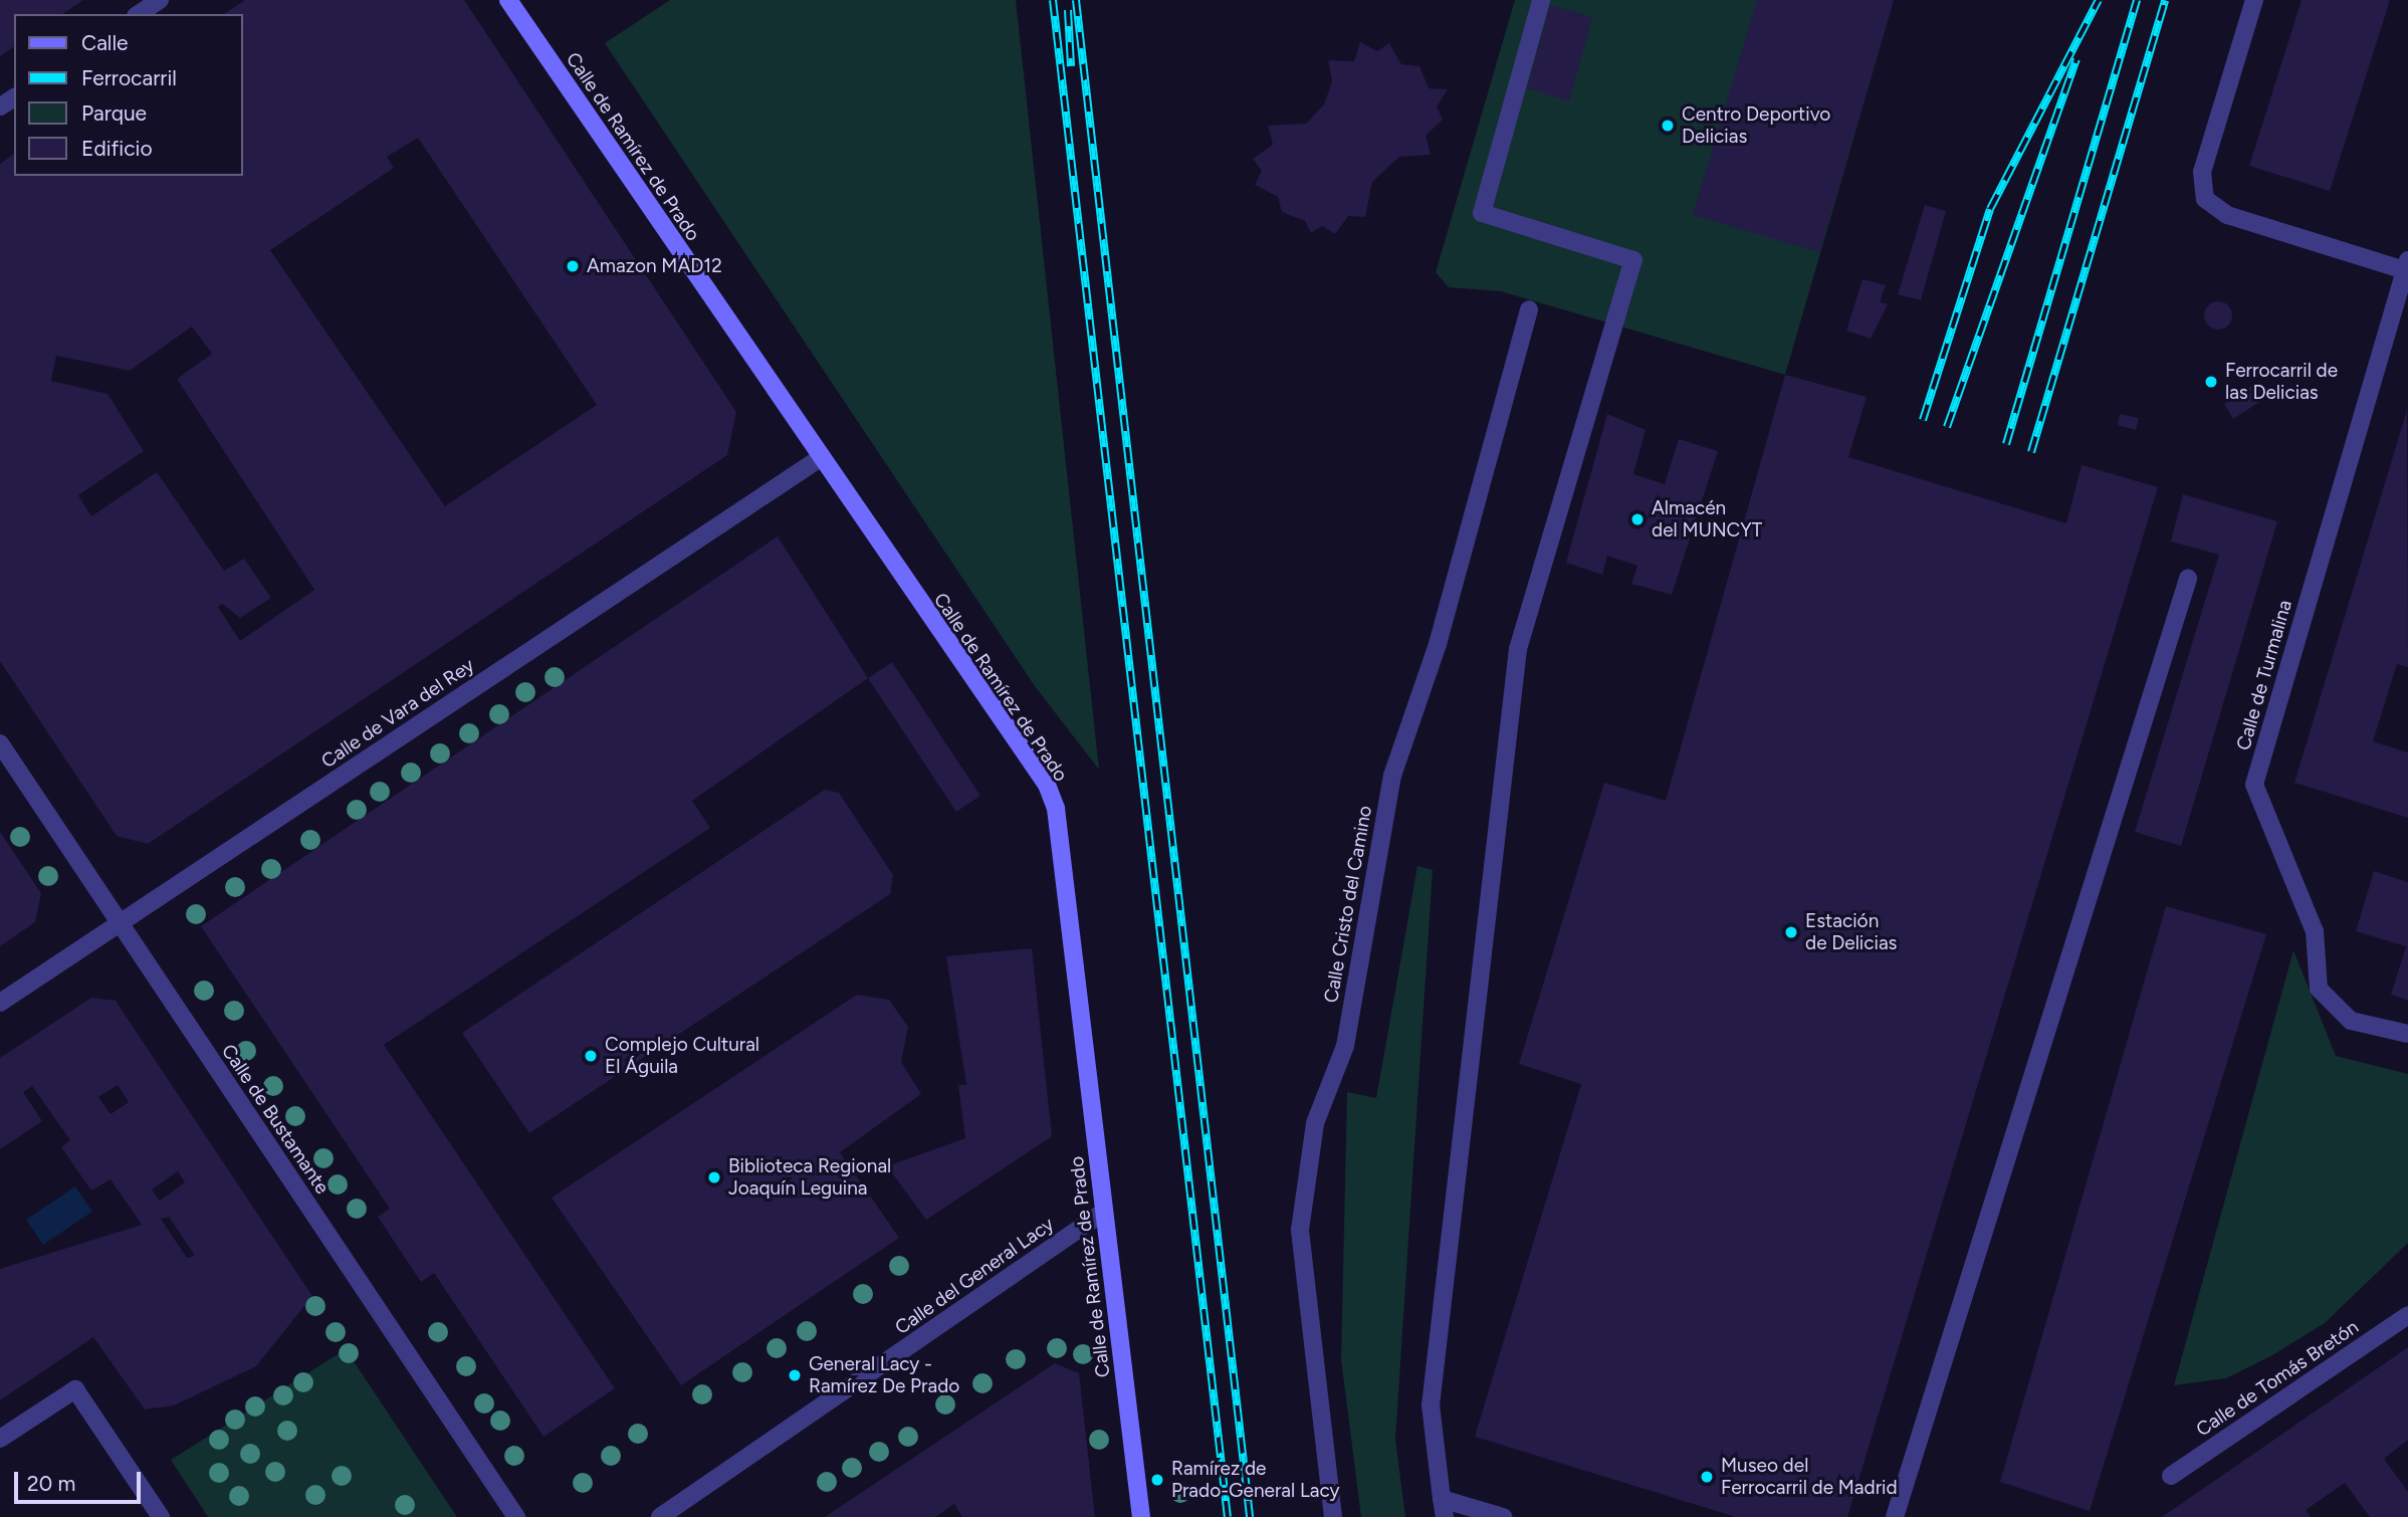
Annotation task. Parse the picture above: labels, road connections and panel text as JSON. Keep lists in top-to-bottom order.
{
  "streets": {
    "main road": ["Calle de Ramírez de Prado"],
    "street": [
      "Calle de Turmalina",
      "Calle de Vara del Rey",
      "Calle Cristo del Camino",
      "Calle de Bustamante",
      "Calle del General Lacy",
      "Calle de Tomás Bretón"
    ]
  },
  "crossings": [
    ["Calle de Ramírez de Prado", "Calle de Vara del Rey"],
    ["Calle de Ramírez de Prado", "Calle del General Lacy"],
    ["Calle de Vara del Rey", "Calle de Bustamante"]
  ],
  "places": [
    "Centro Deportivo Delicias",
    "Amazon MAD12",
    "Ferrocarril de las Delicias",
    "Almacén del MUNCYT",
    "Estación de Delicias",
    "Complejo Cultural El Águila",
    "Biblioteca Regional Joaquín Leguina",
    "General Lacy - Ramírez De Prado",
    "Museo del Ferrocarril de Madrid",
    "Ramírez de Prado-General Lacy"
  ],
  "legend": [
    "Calle",
    "Ferrocarril",
    "Parque",
    "Edificio"
  ],
  "scale_bar": "20 m"
}
